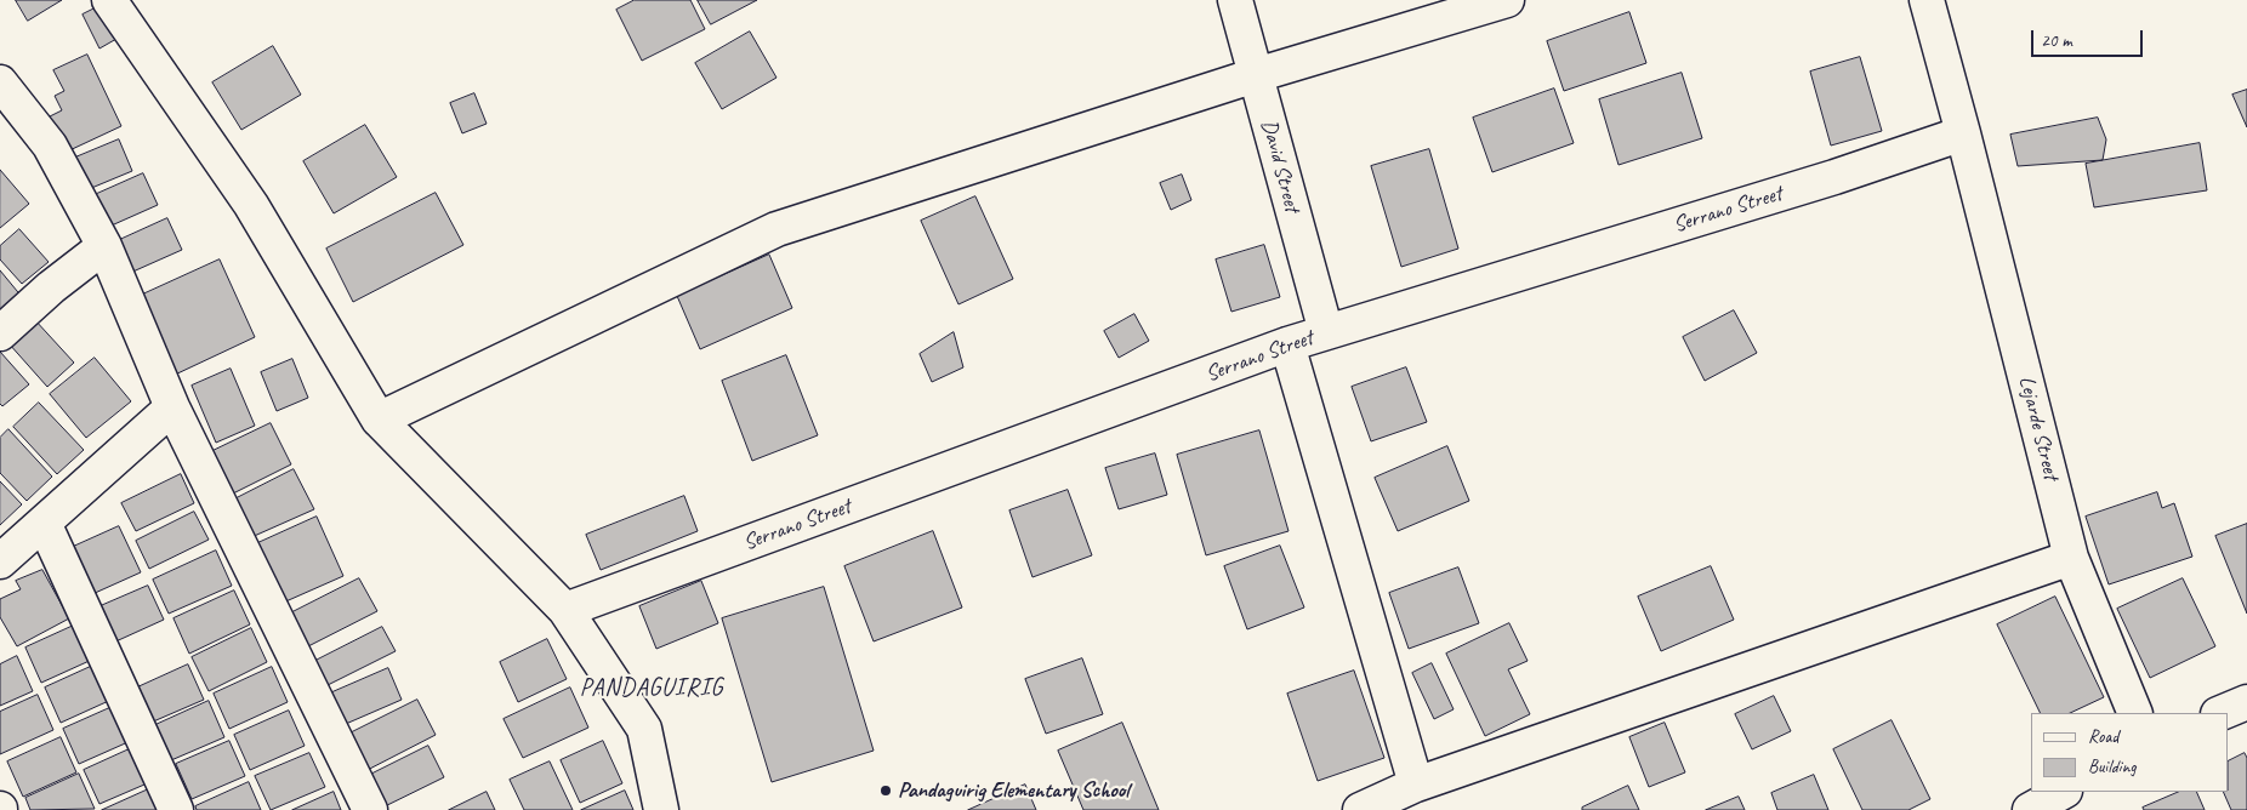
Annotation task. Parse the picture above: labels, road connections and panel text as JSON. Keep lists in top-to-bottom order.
{
  "streets": {
    "street": ["David Street", "Serrano Street", "Lejarde Street"]
  },
  "crossings": [
    ["David Street", "Serrano Street"],
    ["Serrano Street", "Lejarde Street"]
  ],
  "districts": ["PANDAGUIRIG"],
  "places": ["Pandaguirig Elementary School"],
  "legend": ["Road", "Building"],
  "scale_bar": "20 m"
}
